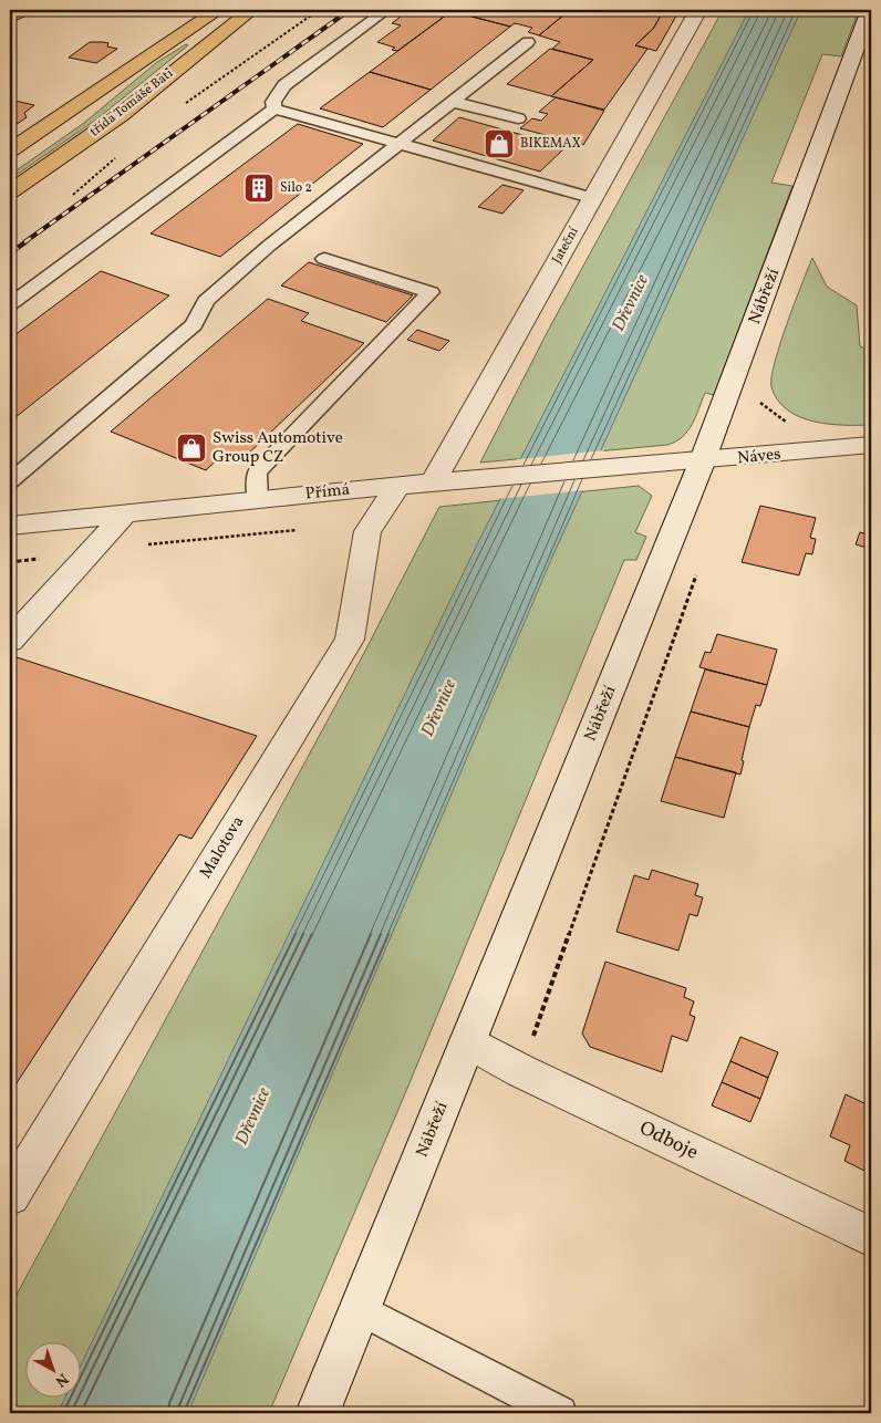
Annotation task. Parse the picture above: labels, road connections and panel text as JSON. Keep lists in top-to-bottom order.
{
  "streets": {
    "main road": ["třída Tomáše Bati"],
    "street": [
      "Jateční",
      "Nábřeží",
      "Náves",
      "Přímá",
      "Malotova",
      "Odboje"
    ]
  },
  "crossings": [
    ["Jateční", "Přímá"],
    ["Nábřeží", "Náves"],
    ["Nábřeží", "Odboje"],
    ["Náves", "Přímá"],
    ["Přímá", "Malotova"]
  ],
  "water": ["Dřevnice"],
  "places": {
    "shop": ["BIKEMAX", "Swiss Automotive Group CZ"],
    "building": ["Silo 2"]
  },
  "north": "bottom right"
}
